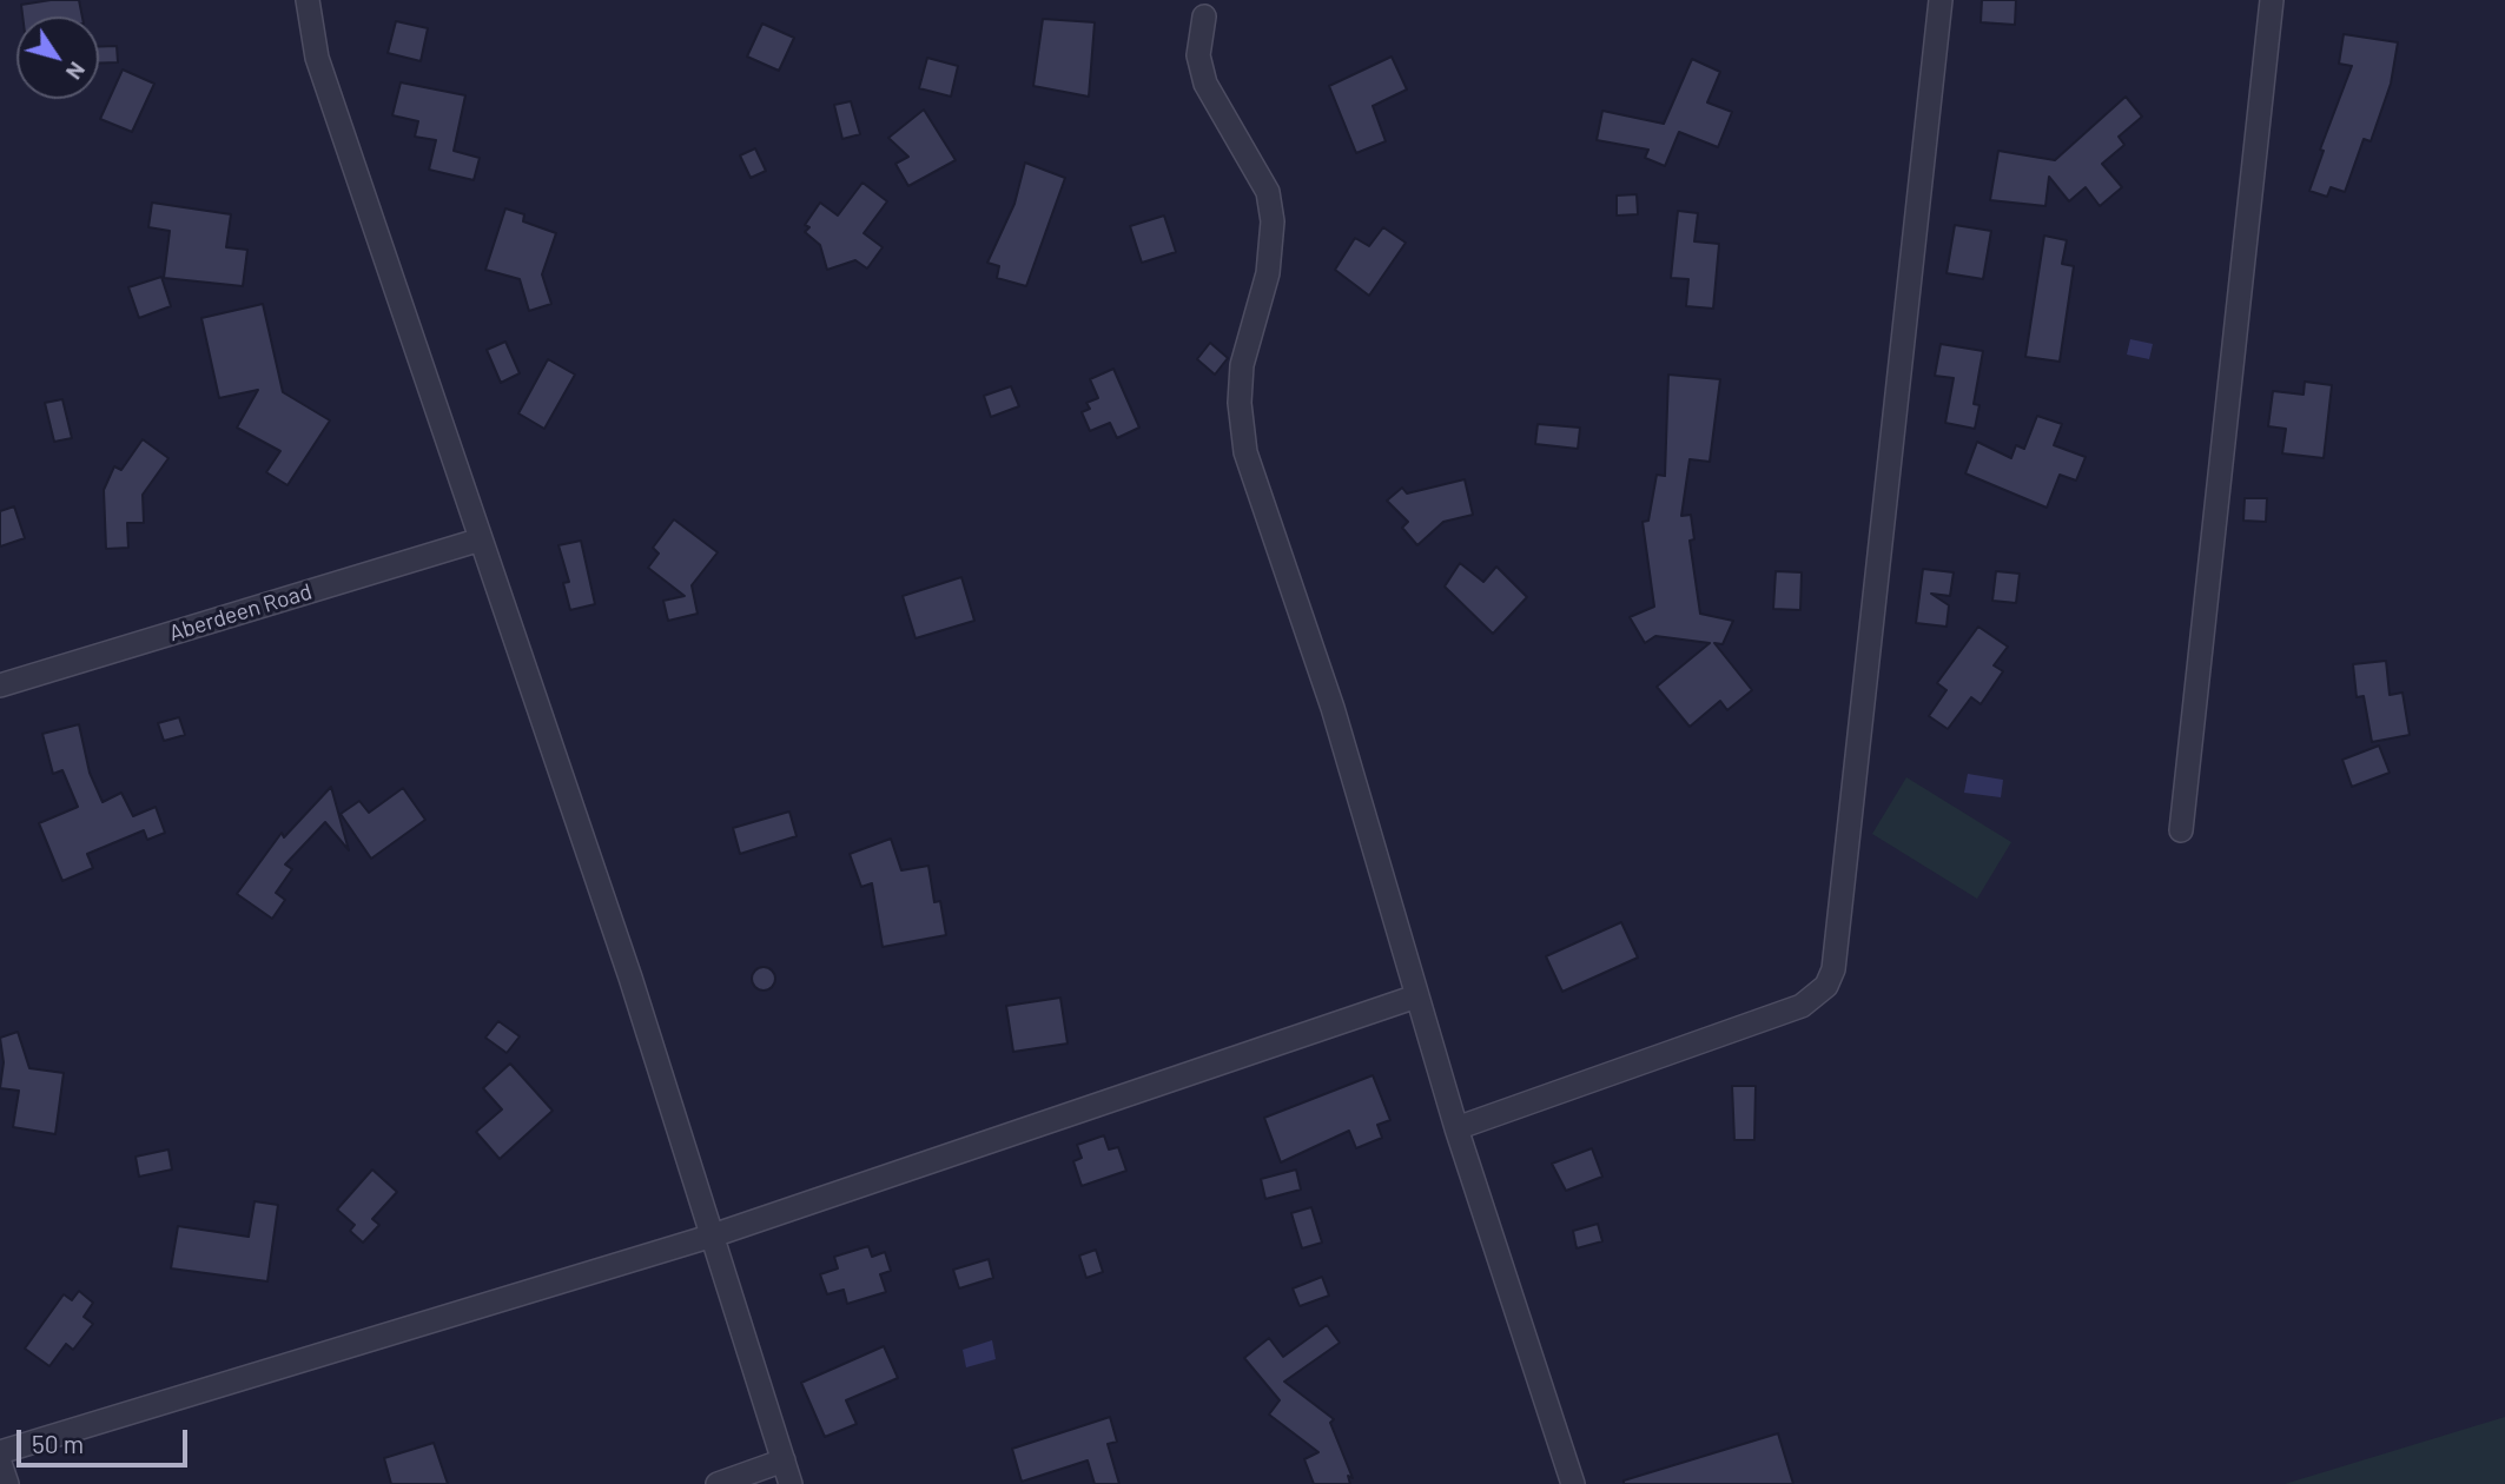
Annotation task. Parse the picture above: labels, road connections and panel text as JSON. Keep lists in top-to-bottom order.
{
  "streets": {
    "street": ["Aberdeen Road"]
  },
  "scale_bar": "50 m",
  "north": "bottom right"
}
